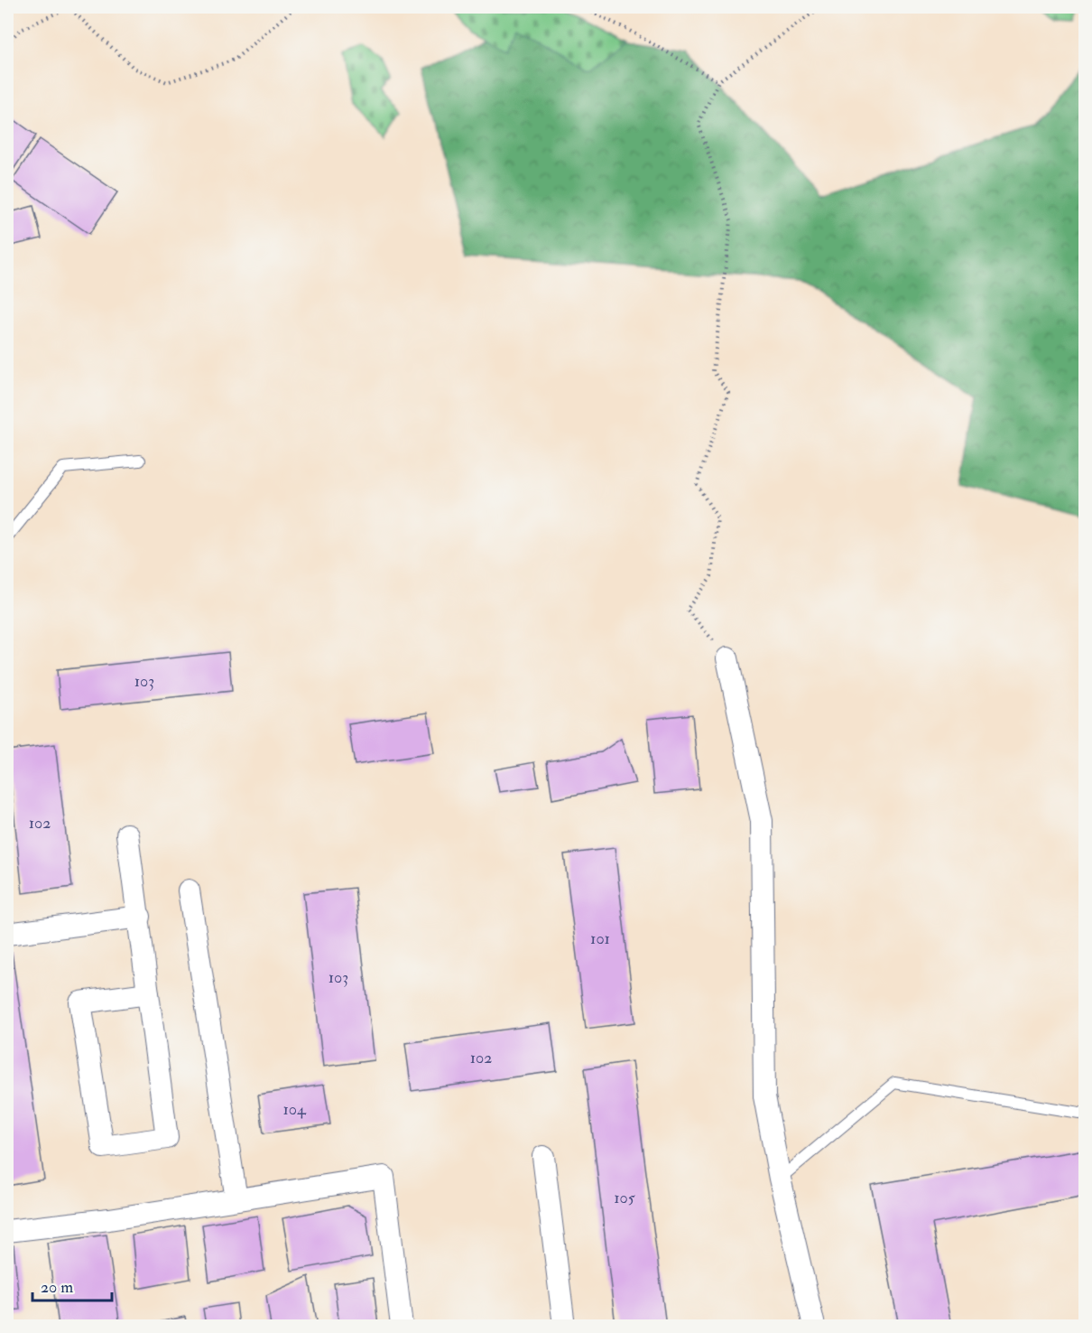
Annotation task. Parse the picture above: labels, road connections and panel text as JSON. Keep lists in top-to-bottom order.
{
  "house_numbers": [
    "103",
    "102",
    "101",
    "103",
    "102",
    "104",
    "105"
  ],
  "scale_bar": "20 m"
}
